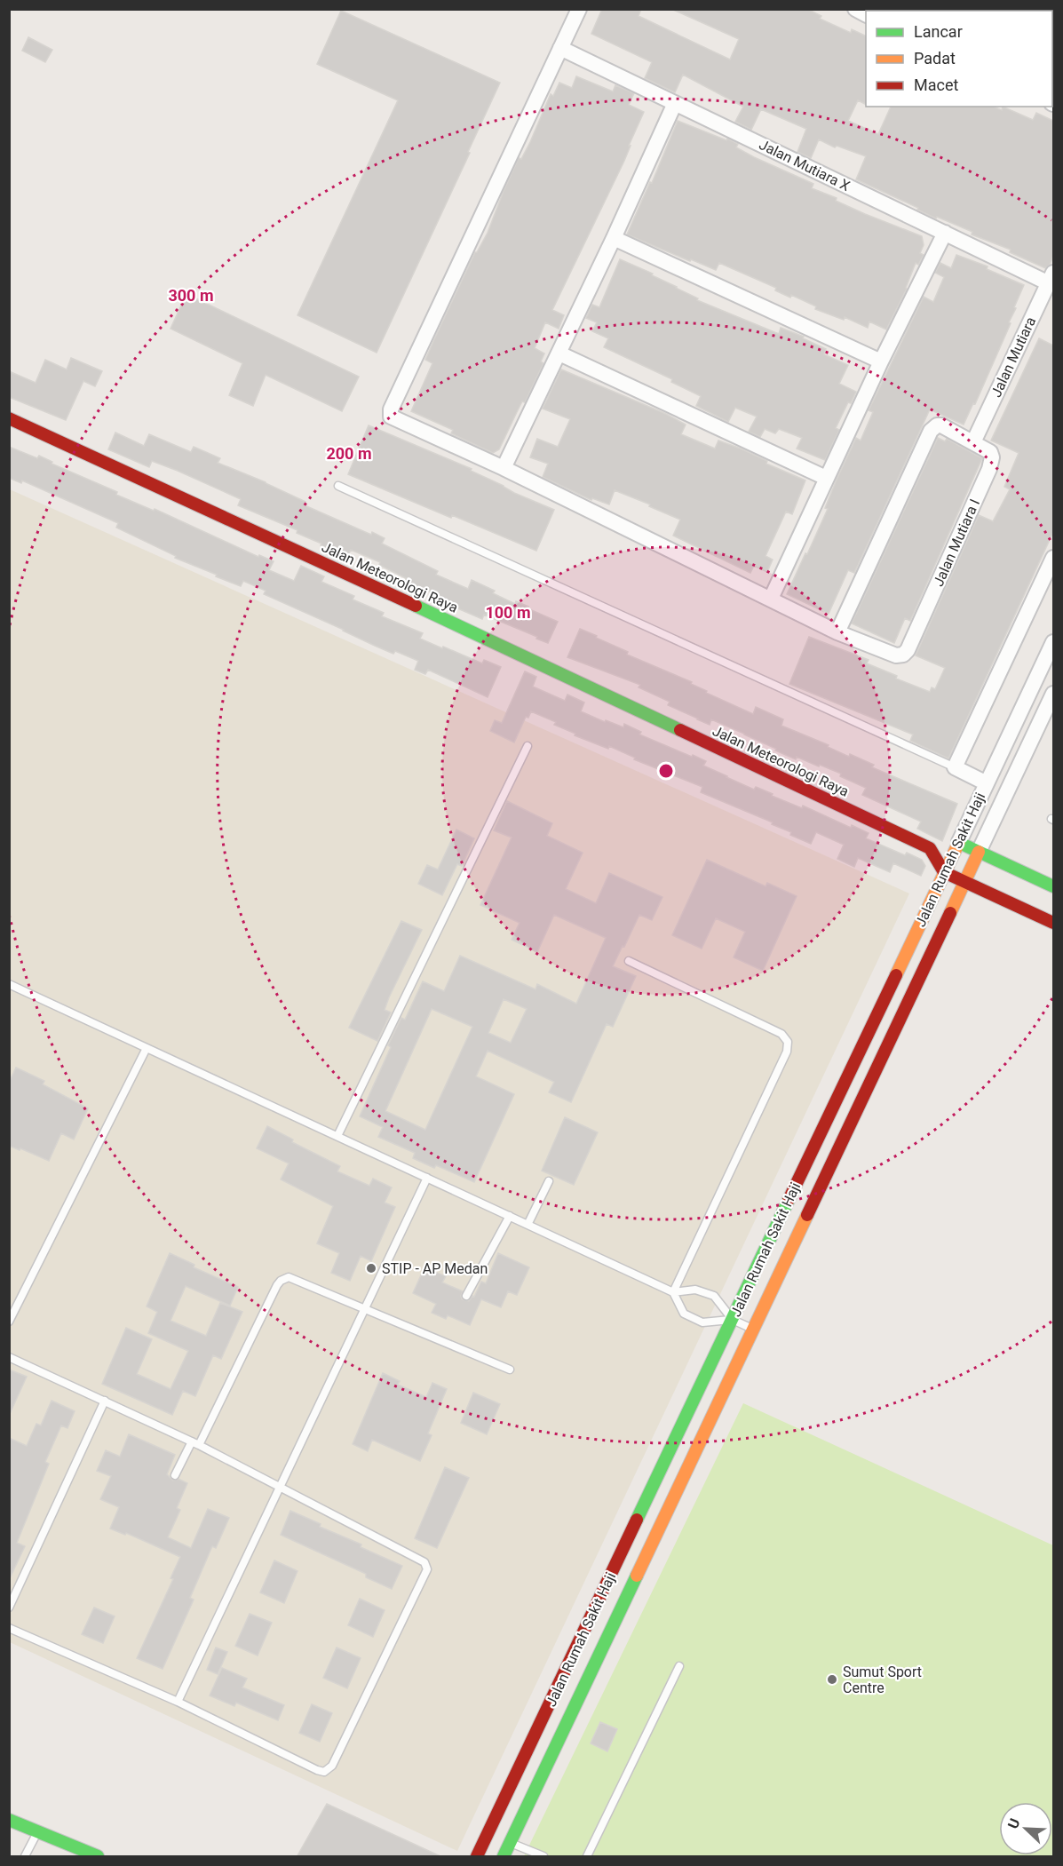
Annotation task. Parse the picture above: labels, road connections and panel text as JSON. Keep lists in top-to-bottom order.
{
  "streets": {
    "main road": ["Jalan Meteorologi Raya", "Jalan Rumah Sakit Haji"],
    "street": ["Jalan Mutiara X", "Jalan Mutiara", "Jalan Mutiara I"]
  },
  "crossings": [
    ["Jalan Mutiara X", "Jalan Mutiara"],
    ["Jalan Mutiara", "Jalan Mutiara I"]
  ],
  "places": ["STIP - AP Medan", "Sumut Sport Centre"],
  "legend": ["Lancar", "Padat", "Macet"],
  "north": "top left",
  "rings": ["300 m", "200 m", "100 m"]
}
